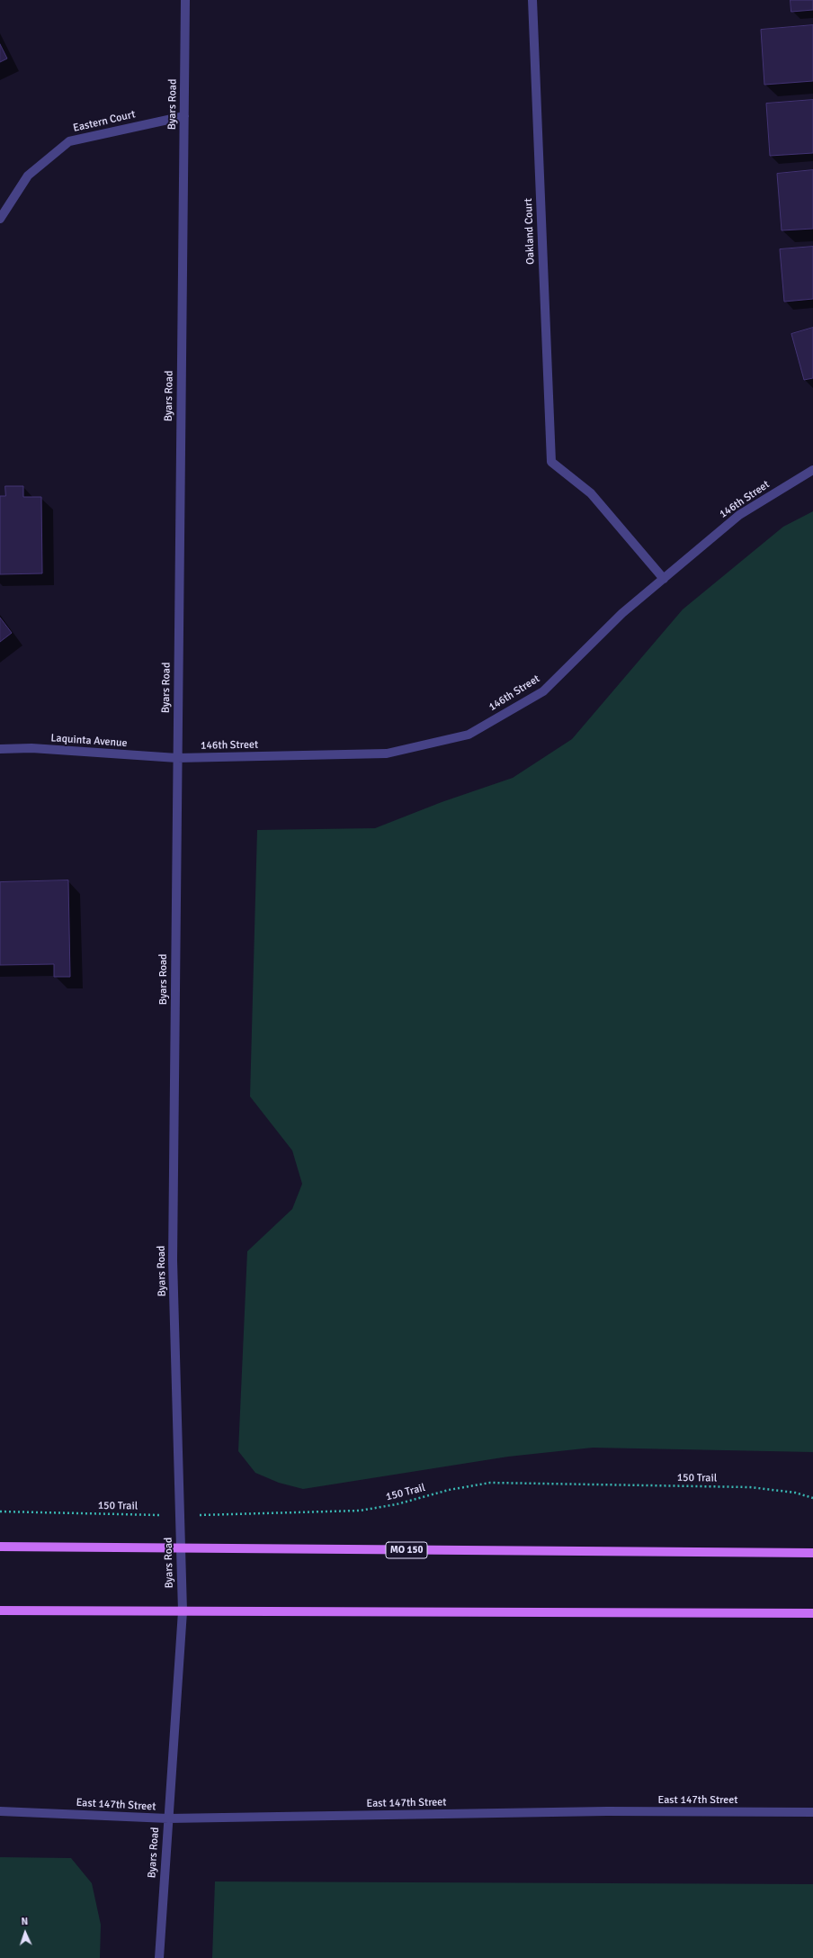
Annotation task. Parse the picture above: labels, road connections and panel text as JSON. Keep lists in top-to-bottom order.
{
  "streets": {
    "main road": ["MO 150"],
    "street": [
      "Byars Road",
      "Eastern Court",
      "Oakland Court",
      "146th Street",
      "Laquinta Avenue",
      "East 147th Street"
    ],
    "path": ["150 Trail"]
  },
  "crossings": [
    ["Byars Road", "Eastern Court"],
    ["Byars Road", "146th Street"],
    ["Byars Road", "Laquinta Avenue"],
    ["Byars Road", "150 Trail"],
    ["Byars Road", "MO 150"],
    ["Byars Road", "East 147th Street"],
    ["Oakland Court", "146th Street"],
    ["146th Street", "Laquinta Avenue"]
  ],
  "north": "top"
}
